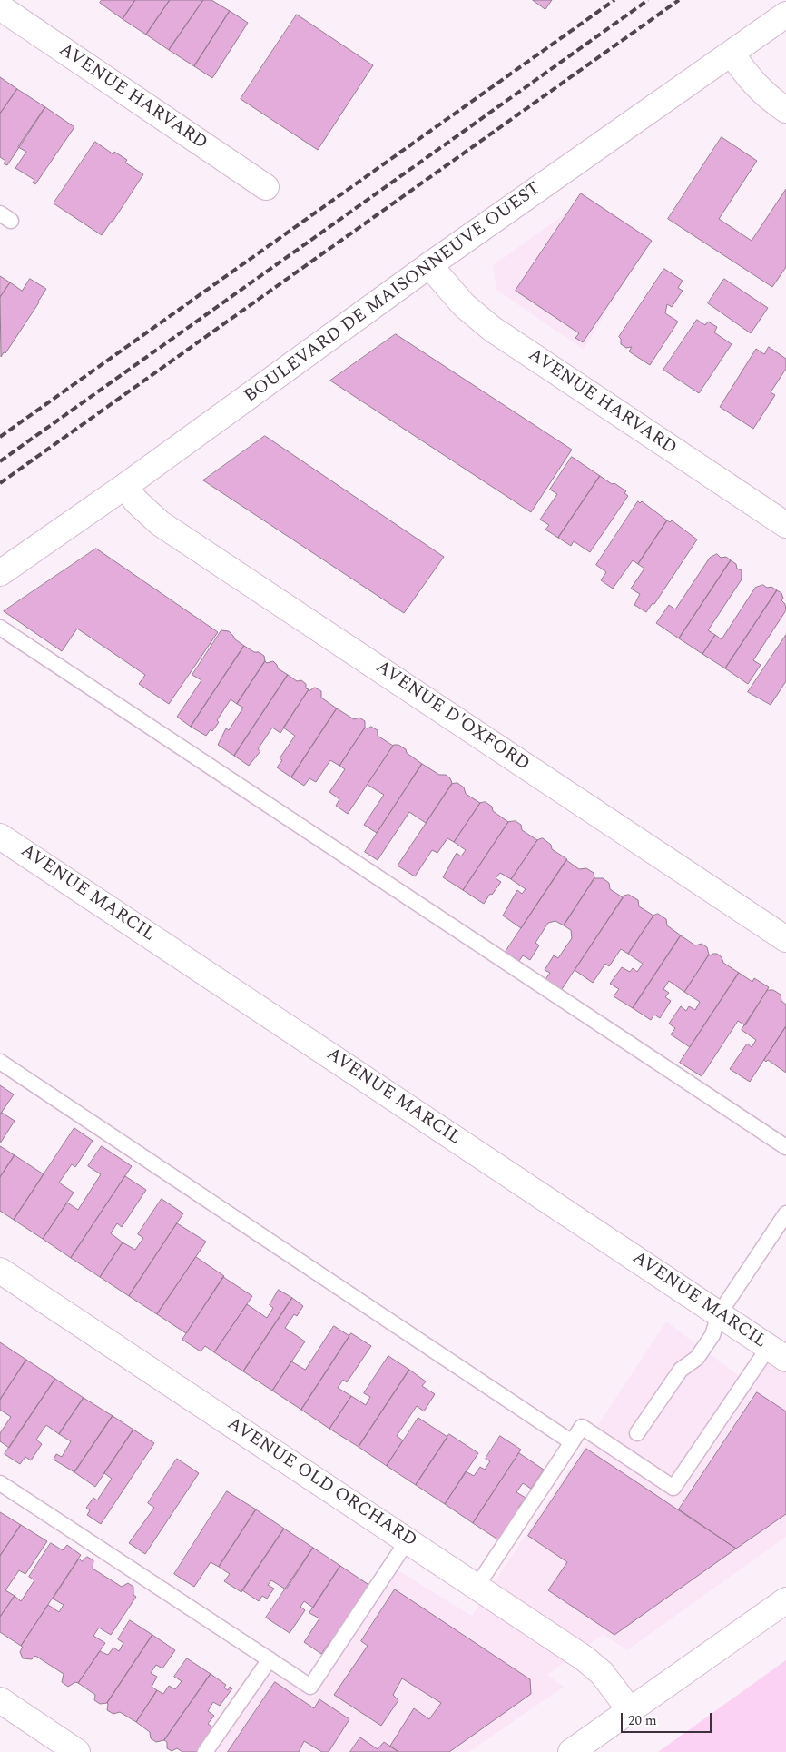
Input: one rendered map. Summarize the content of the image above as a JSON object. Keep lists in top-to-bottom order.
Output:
{
  "streets": {
    "street": [
      "AVENUE HARVARD",
      "BOULEVARD DE MAISONNEUVE OUEST",
      "AVENUE D'OXFORD",
      "AVENUE MARCIL",
      "AVENUE OLD ORCHARD"
    ]
  },
  "crossings": [
    ["AVENUE HARVARD", "BOULEVARD DE MAISONNEUVE OUEST"],
    ["BOULEVARD DE MAISONNEUVE OUEST", "AVENUE D'OXFORD"]
  ],
  "scale_bar": "20 m"
}
